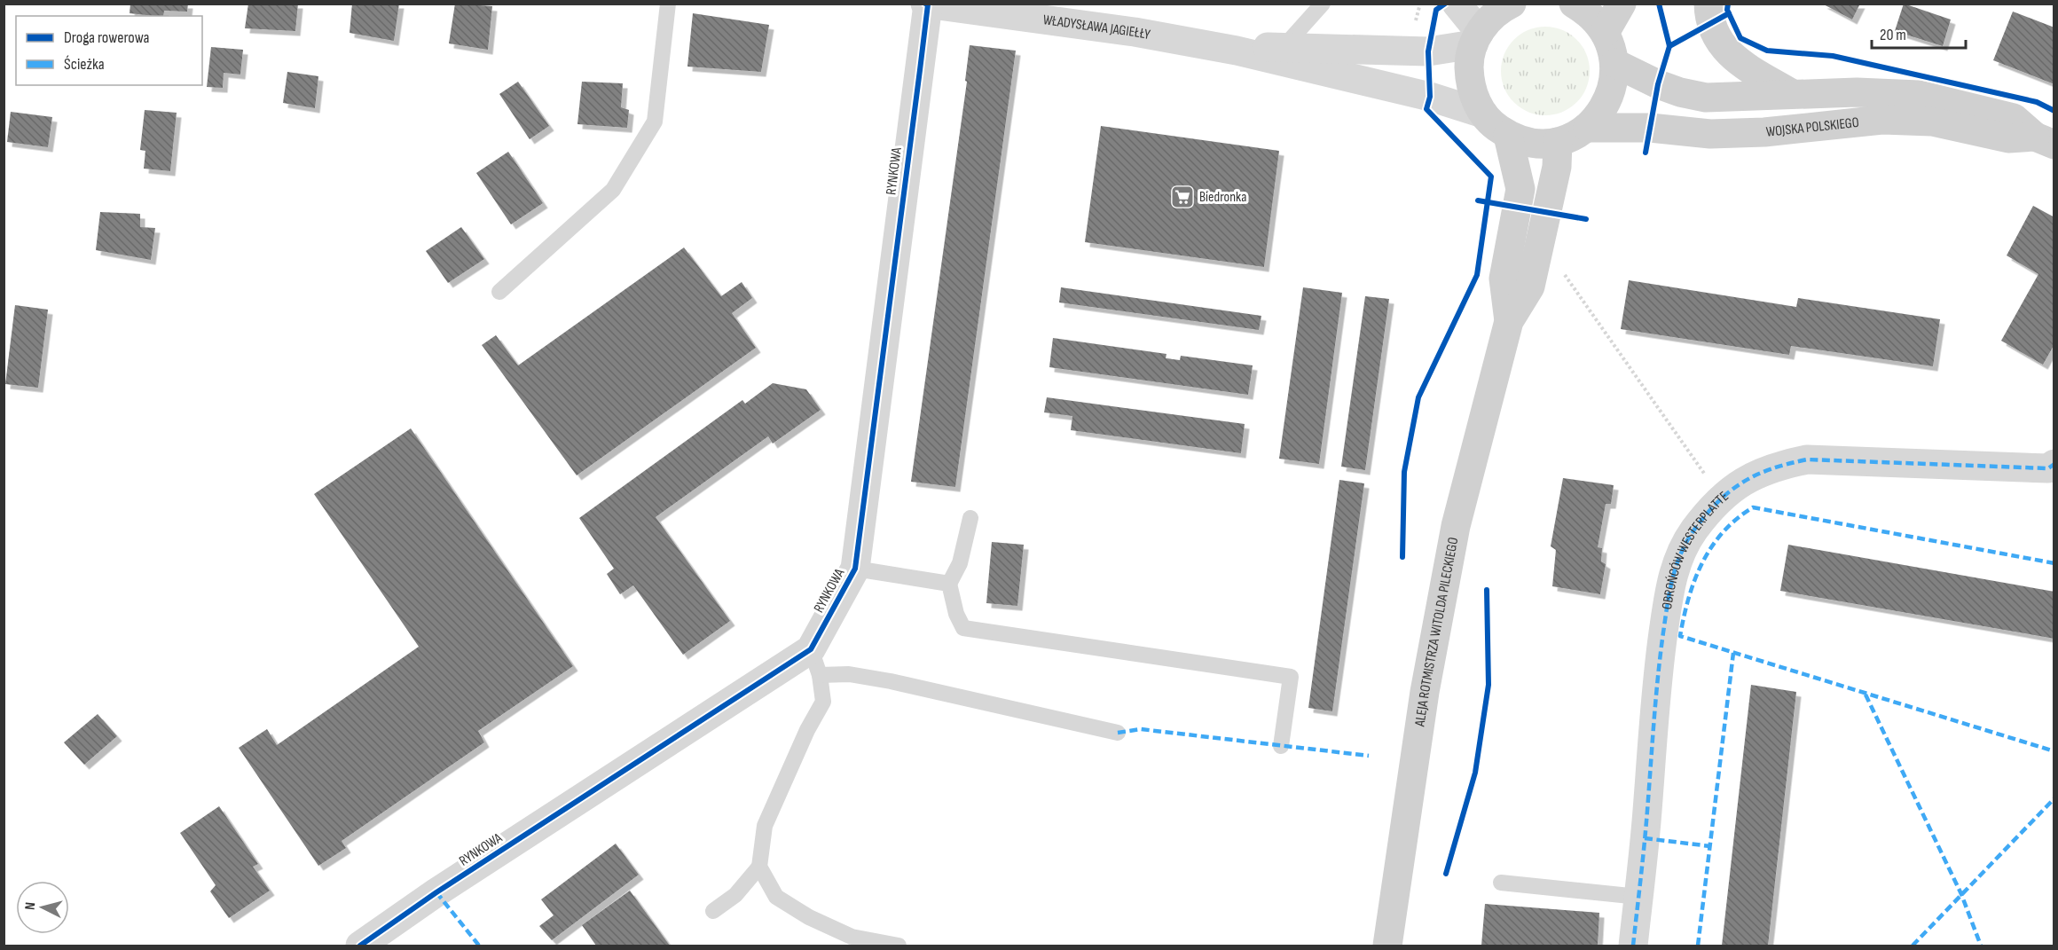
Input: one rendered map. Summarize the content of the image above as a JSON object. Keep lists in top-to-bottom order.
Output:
{
  "streets": {
    "street": [
      "WŁADYSŁAWA JAGIEŁŁY",
      "WOJSKA POLSKIEGO",
      "RYNKOWA",
      "OBROŃCÓW WESTERPLATTE",
      "ALEJA ROTMISTRZA WITOLDA PILECKIEGO"
    ]
  },
  "crossings": [
    ["WŁADYSŁAWA JAGIEŁŁY", "RYNKOWA"]
  ],
  "places": {
    "supermarket": ["Biedronka"]
  },
  "legend": ["Droga rowerowa", "Ścieżka"],
  "scale_bar": "20 m",
  "north": "left"
}
